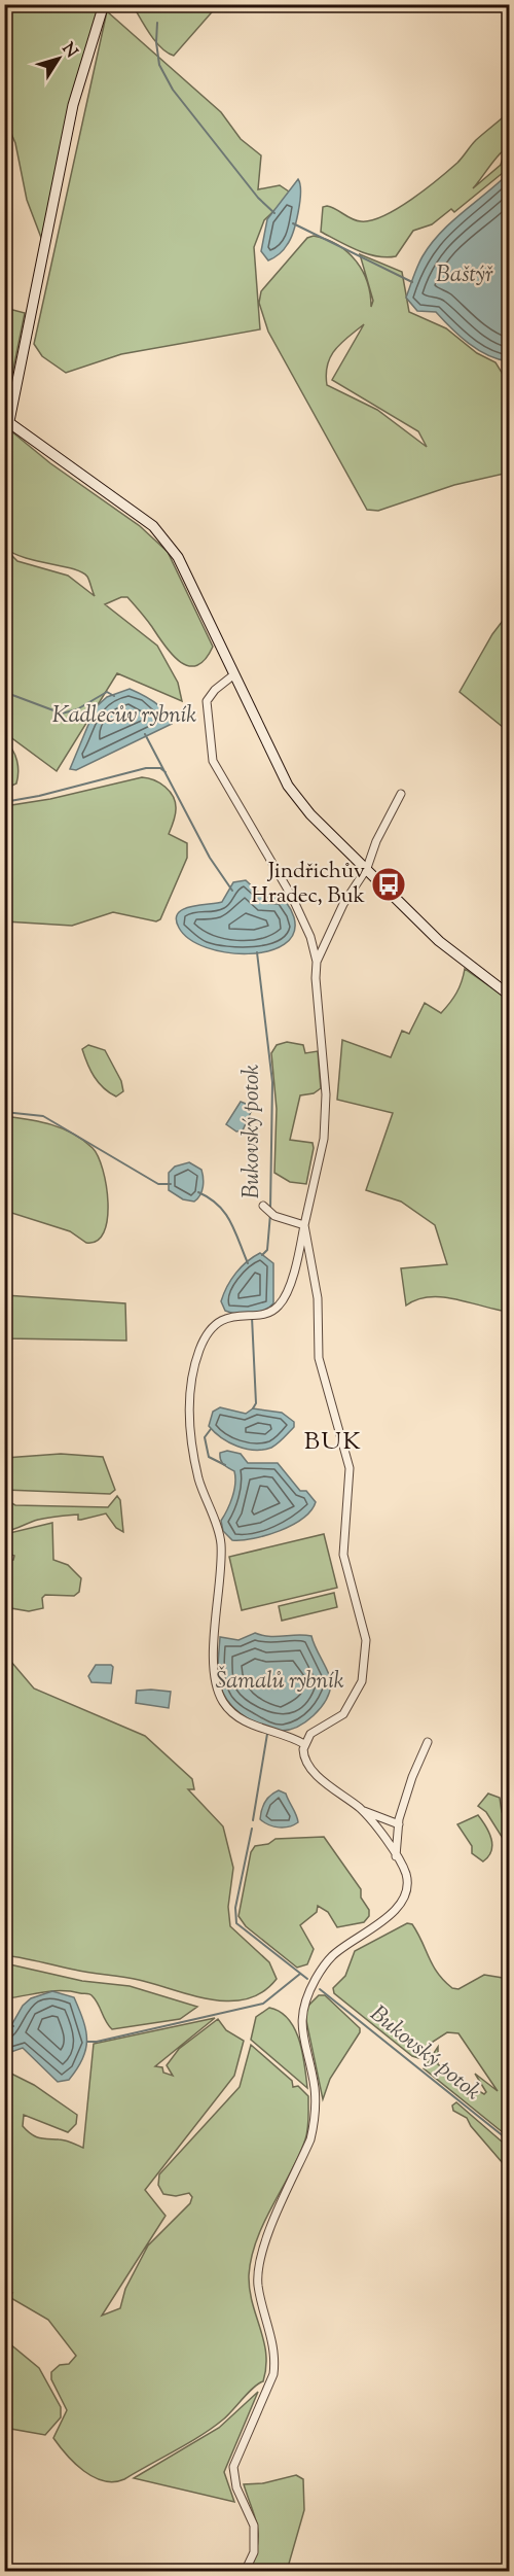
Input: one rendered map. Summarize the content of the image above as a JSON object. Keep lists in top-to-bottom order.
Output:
{
  "districts": ["BUK"],
  "water": [
    "Baštýř",
    "Kadlecův rybník",
    "Bukovský potok",
    "Šamalů rybník"
  ],
  "places": {
    "bus stop": ["Jindřichův Hradec, Buk"]
  },
  "north": "top right"
}
